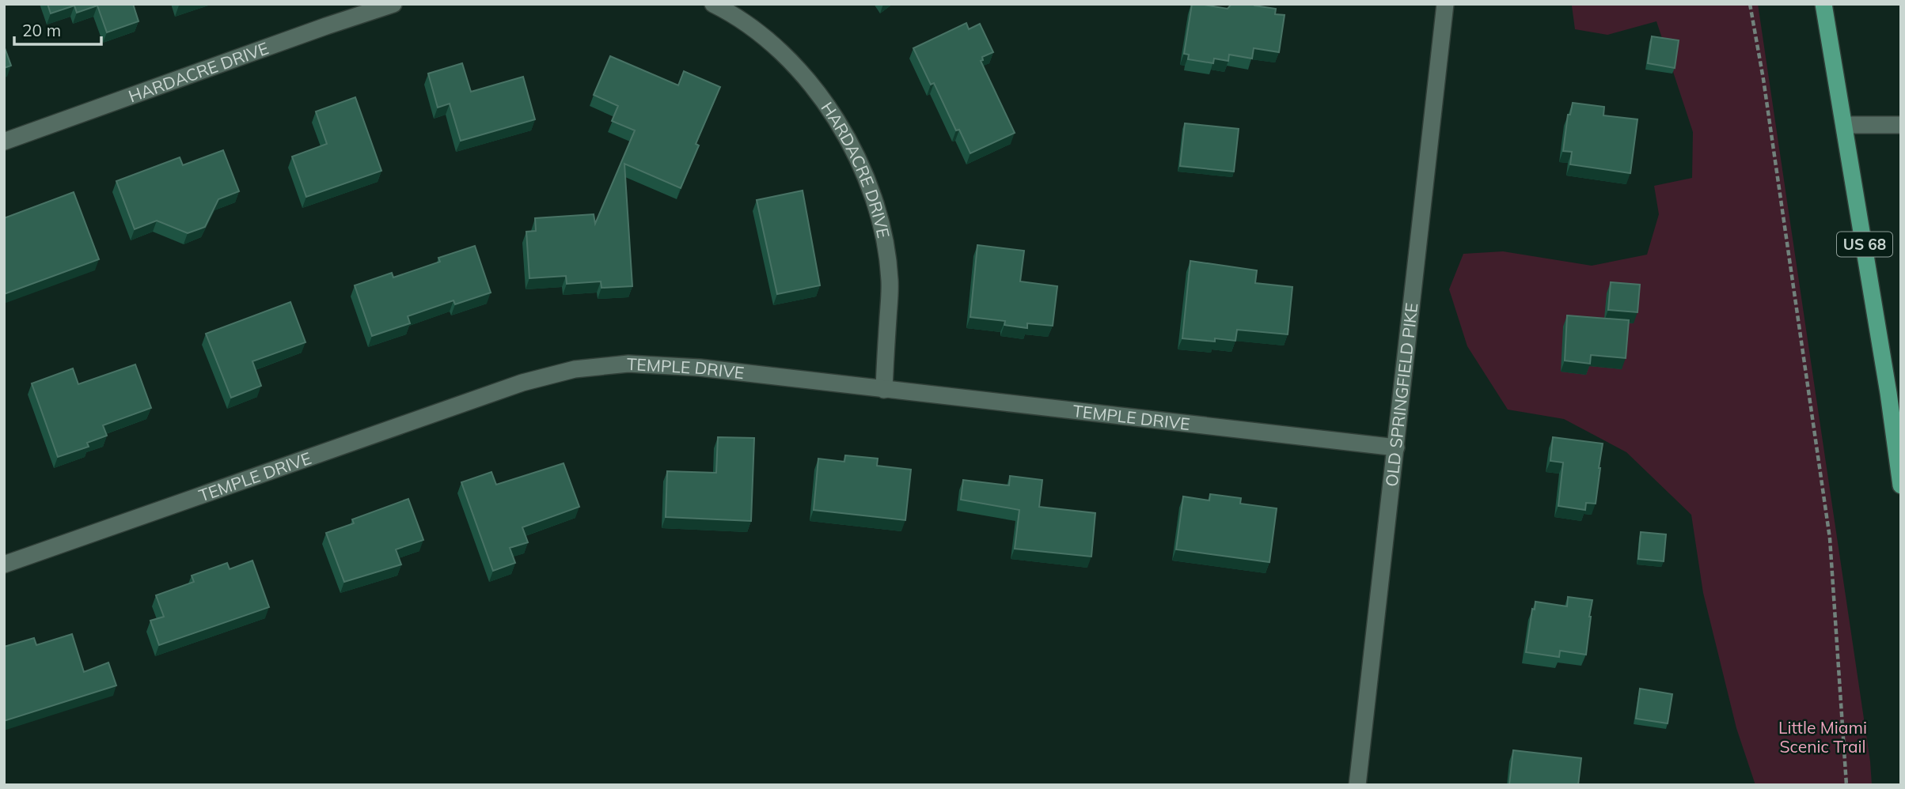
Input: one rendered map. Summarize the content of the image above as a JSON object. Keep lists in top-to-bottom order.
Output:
{
  "streets": {
    "highway": ["US 68"],
    "street": ["HARDACRE DRIVE", "TEMPLE DRIVE", "OLD SPRINGFIELD PIKE"]
  },
  "crossings": [
    ["HARDACRE DRIVE", "TEMPLE DRIVE"],
    ["TEMPLE DRIVE", "OLD SPRINGFIELD PIKE"]
  ],
  "parks": ["Little Miami Scenic Trail"],
  "scale_bar": "20 m"
}
